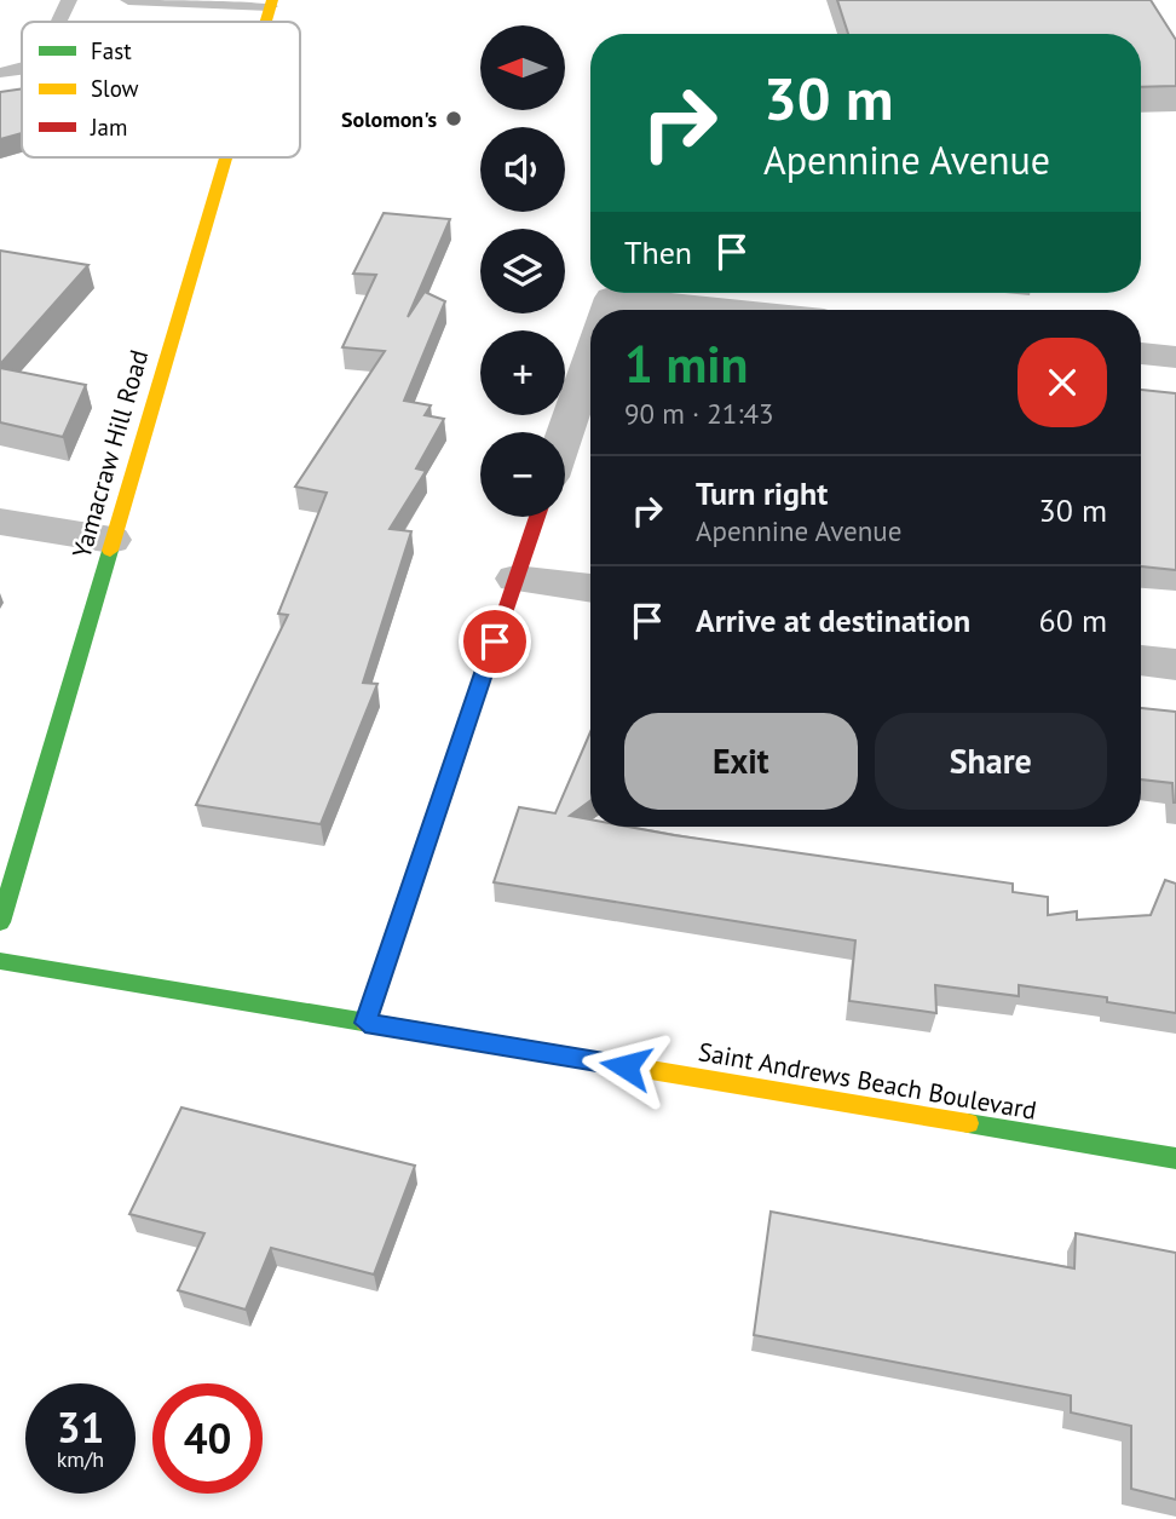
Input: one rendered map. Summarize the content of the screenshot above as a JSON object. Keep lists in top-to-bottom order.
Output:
{
  "streets": {
    "main road": ["Yamacraw Hill Road", "Saint Andrews Beach Boulevard"]
  },
  "places": ["Solomon's"],
  "legend": ["Fast", "Slow", "Jam"],
  "north": "left",
  "page": {
    "map_buttons": ["+", "−"],
    "turn": ["30 m", "Apennine Avenue"],
    "then": "Then",
    "heading": ["1 min", "90 m · 21:43"],
    "list": [
      {
        "name": "Turn right",
        "note": "Apennine Avenue",
        "value": "30 m"
      },
      {
        "name": "Arrive at destination",
        "value": "60 m"
      }
    ],
    "buttons": ["Exit", "Share"],
    "speed": "31 km/h",
    "limit": "40"
  }
}
